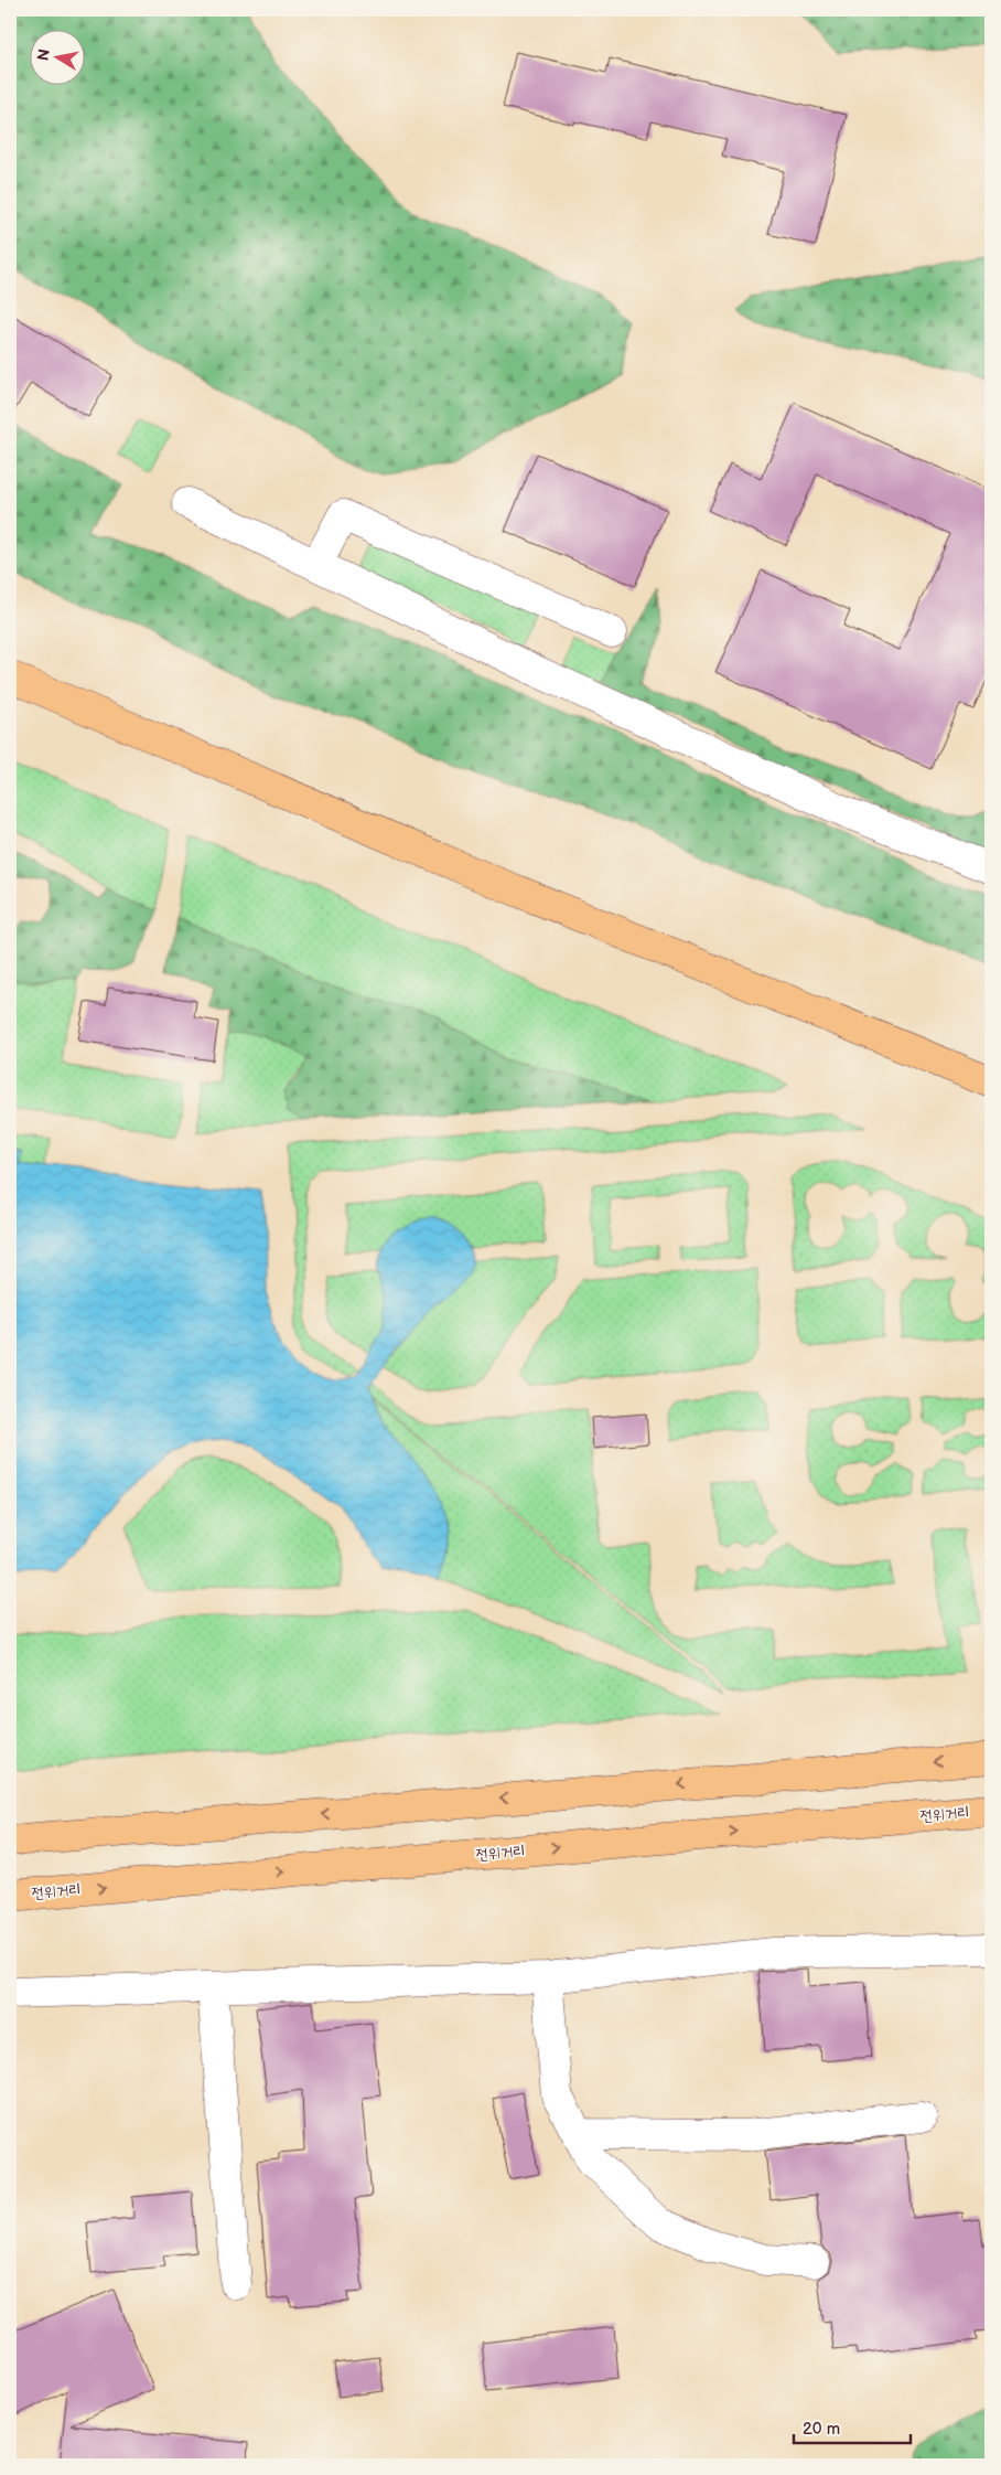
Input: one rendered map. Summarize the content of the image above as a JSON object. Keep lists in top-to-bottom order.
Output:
{
  "streets": {
    "main road": ["전위거리"]
  },
  "scale_bar": "20 m",
  "north": "left"
}
